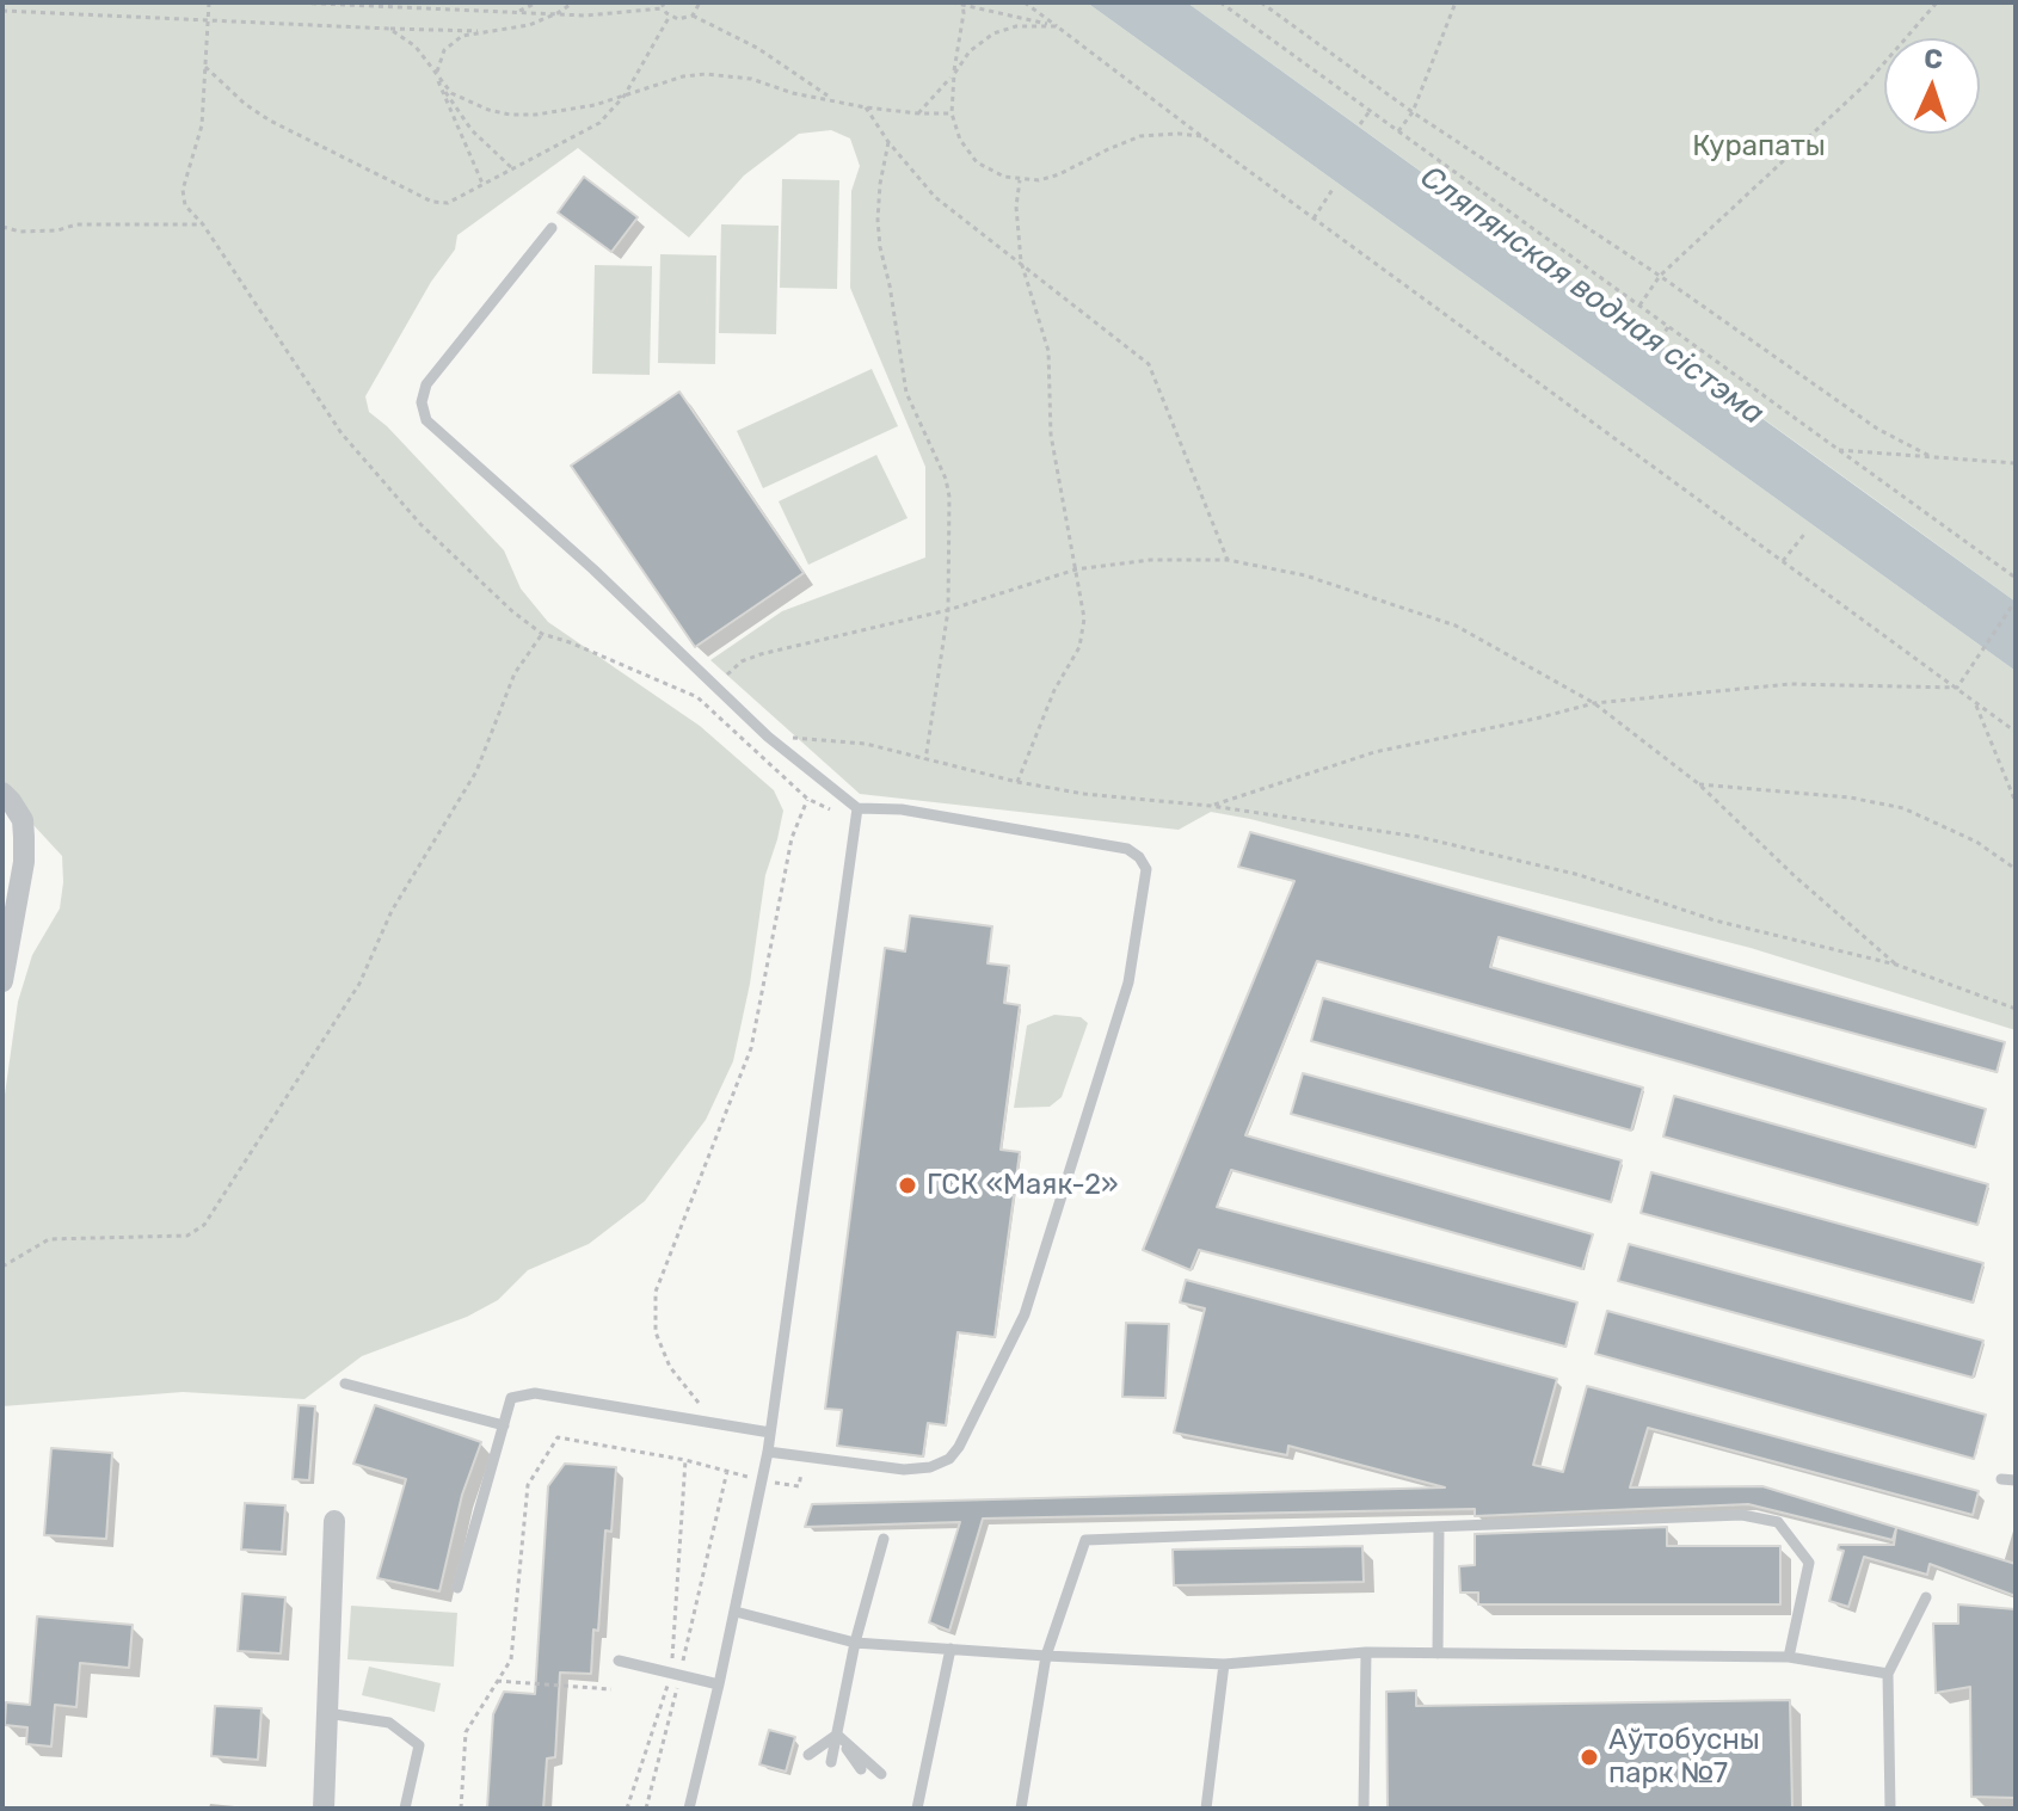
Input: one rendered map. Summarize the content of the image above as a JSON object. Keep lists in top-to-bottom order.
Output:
{
  "water": ["Сляпянская водная сістэма"],
  "parks": ["Курапаты"],
  "places": ["ГСК «Маяк-2»", "Аўтобусны парк №7"],
  "north": "top"
}
